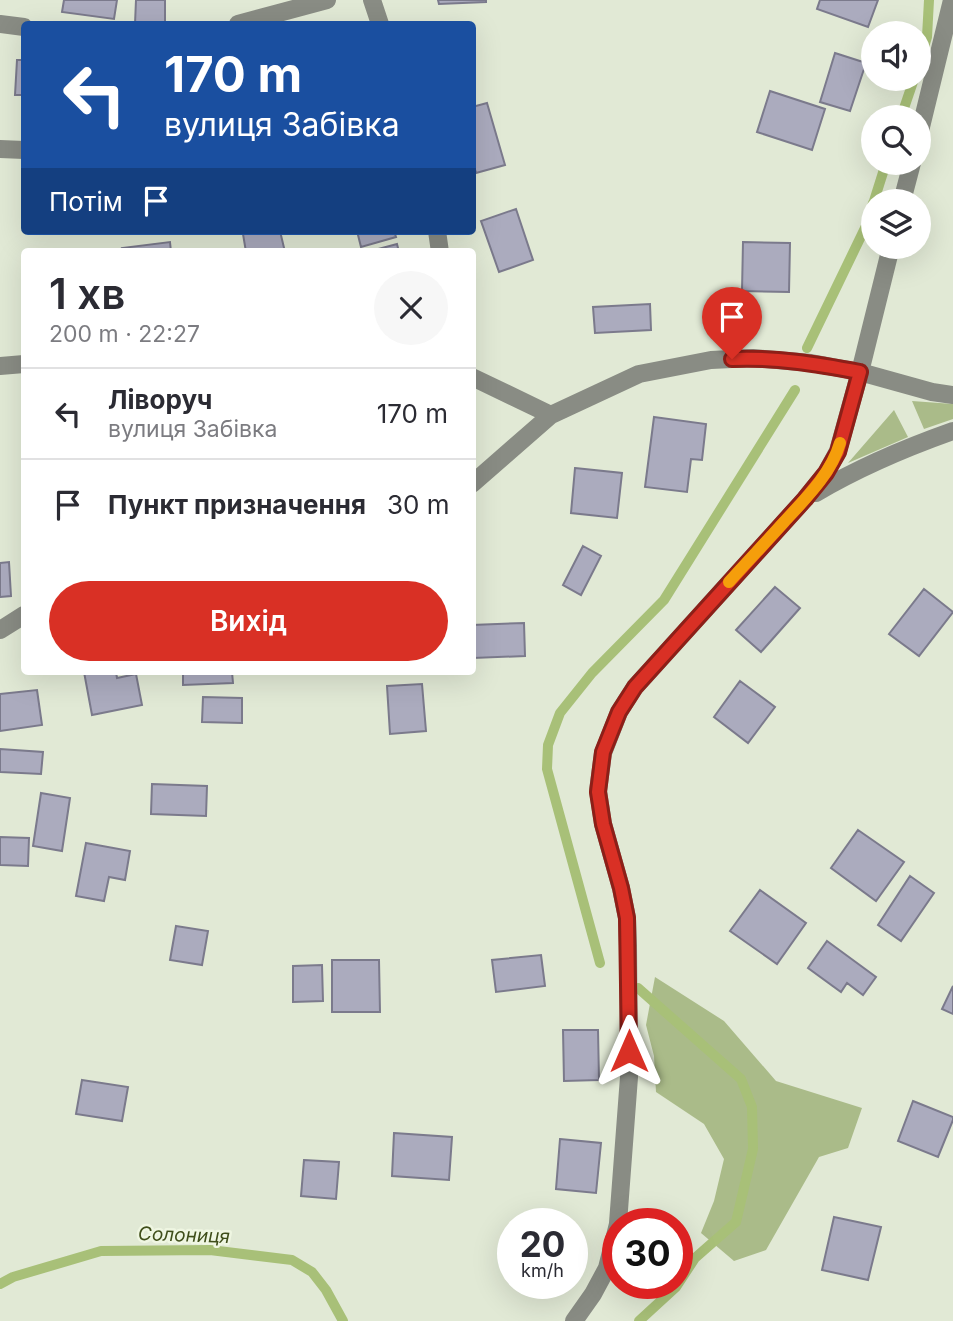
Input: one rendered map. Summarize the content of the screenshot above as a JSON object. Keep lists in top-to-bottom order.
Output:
{
  "water": ["Солониця"],
  "page": {
    "turn": ["170 m", "вулиця Забівка"],
    "then": "Потім",
    "heading": ["1 хв", "200 m · 22:27"],
    "list": [
      {
        "name": "Ліворуч",
        "note": "вулиця Забівка",
        "value": "170 m"
      },
      {
        "name": "Пункт призначення",
        "value": "30 m"
      }
    ],
    "buttons": "Вихід",
    "speed": "20 km/h",
    "limit": "30"
  }
}
